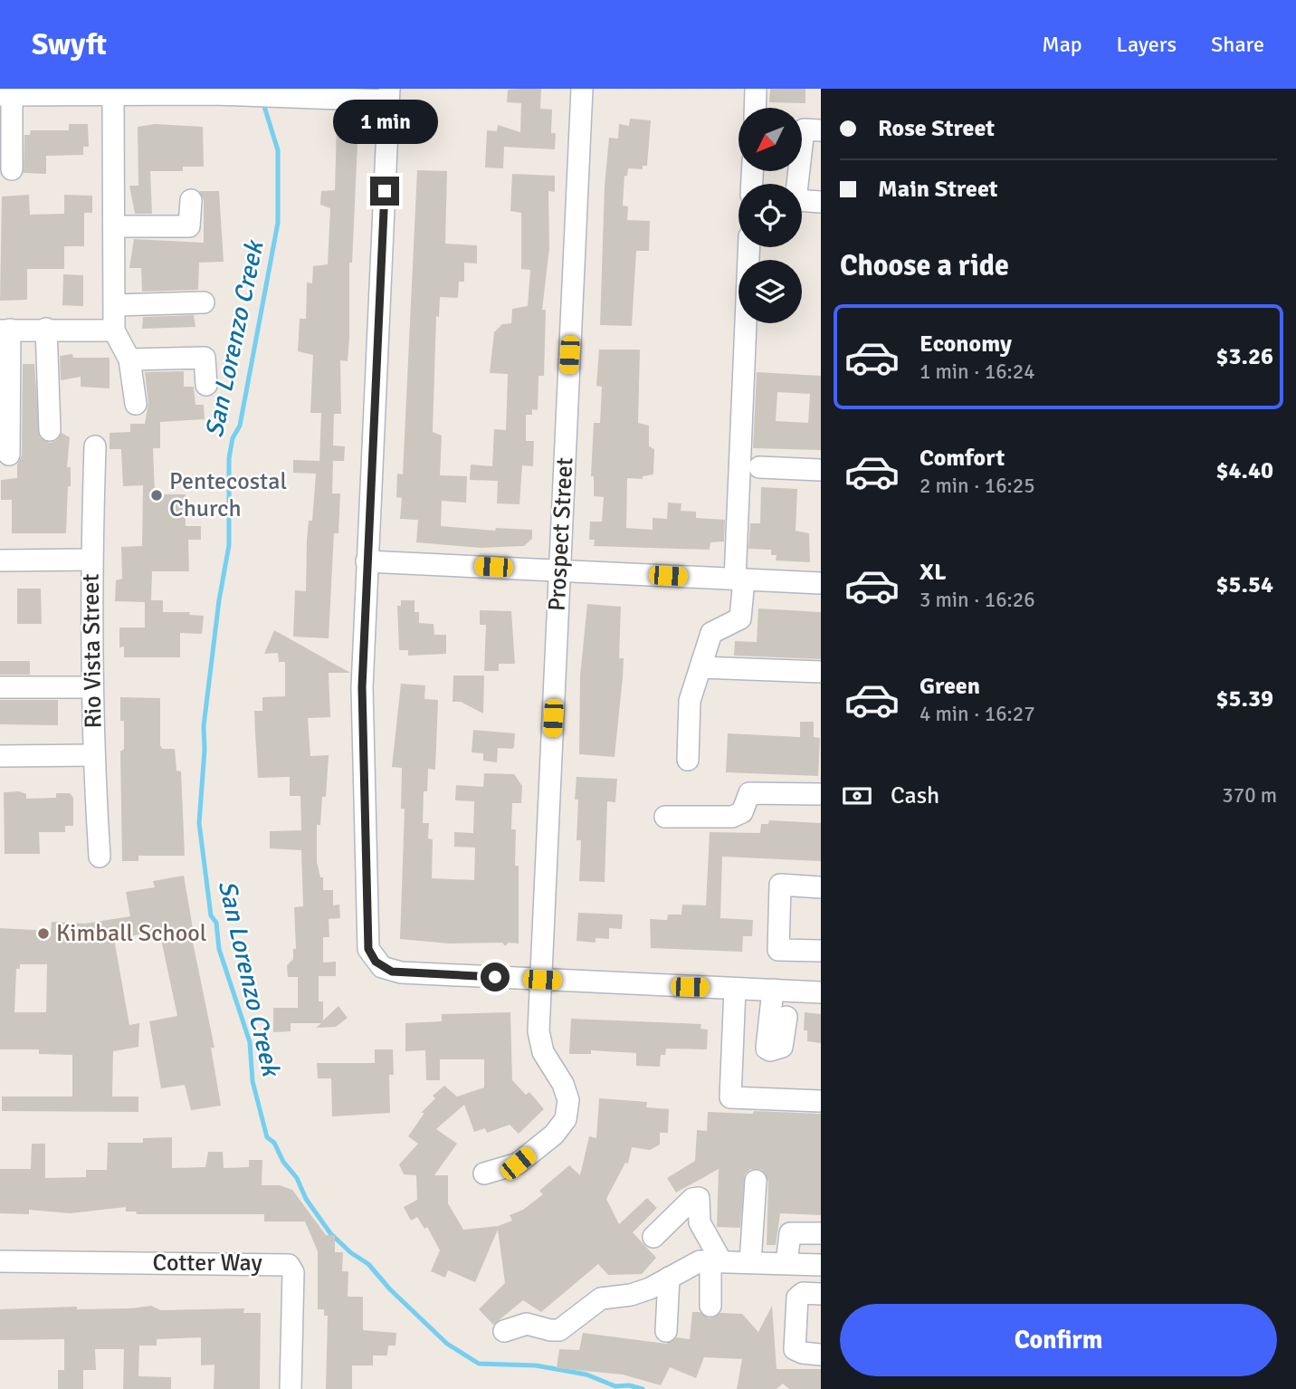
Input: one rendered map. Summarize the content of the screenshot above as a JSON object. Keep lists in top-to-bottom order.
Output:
{
  "streets": {
    "street": ["Prospect Street", "Rio Vista Street", "Cotter Way"]
  },
  "water": ["San Lorenzo Creek"],
  "places": ["Pentecostal Church", "Kimball School"],
  "north": "bottom left",
  "page": {
    "header": "Swyft",
    "nav": ["Map", "Layers", "Share"],
    "banner": ["Rose Street", "Main Street"],
    "bubble": "1 min",
    "heading": "Choose a ride",
    "list": [
      {
        "name": "Economy",
        "note": "1 min · 16:24",
        "value": "$3.26"
      },
      {
        "name": "Comfort",
        "note": "2 min · 16:25",
        "value": "$4.40"
      },
      {
        "name": "XL",
        "note": "3 min · 16:26",
        "value": "$5.54"
      },
      {
        "name": "Green",
        "note": "4 min · 16:27",
        "value": "$5.39"
      }
    ],
    "pay": ["Cash", "370 m"],
    "buttons": "Confirm"
  }
}
